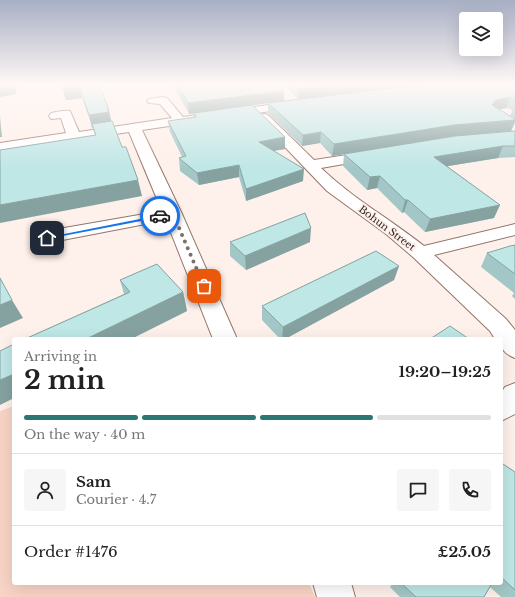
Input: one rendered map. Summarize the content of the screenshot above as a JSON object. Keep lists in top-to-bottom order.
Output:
{
  "streets": {
    "street": ["Bohun Street"]
  },
  "page": {
    "heading": ["2 min", "Arriving in", "19:20–19:25"],
    "panel": [
      "Sam",
      "Courier · 4.7",
      "Order #1476",
      "£25.05"
    ],
    "bar": "On the way · 40 m"
  }
}
